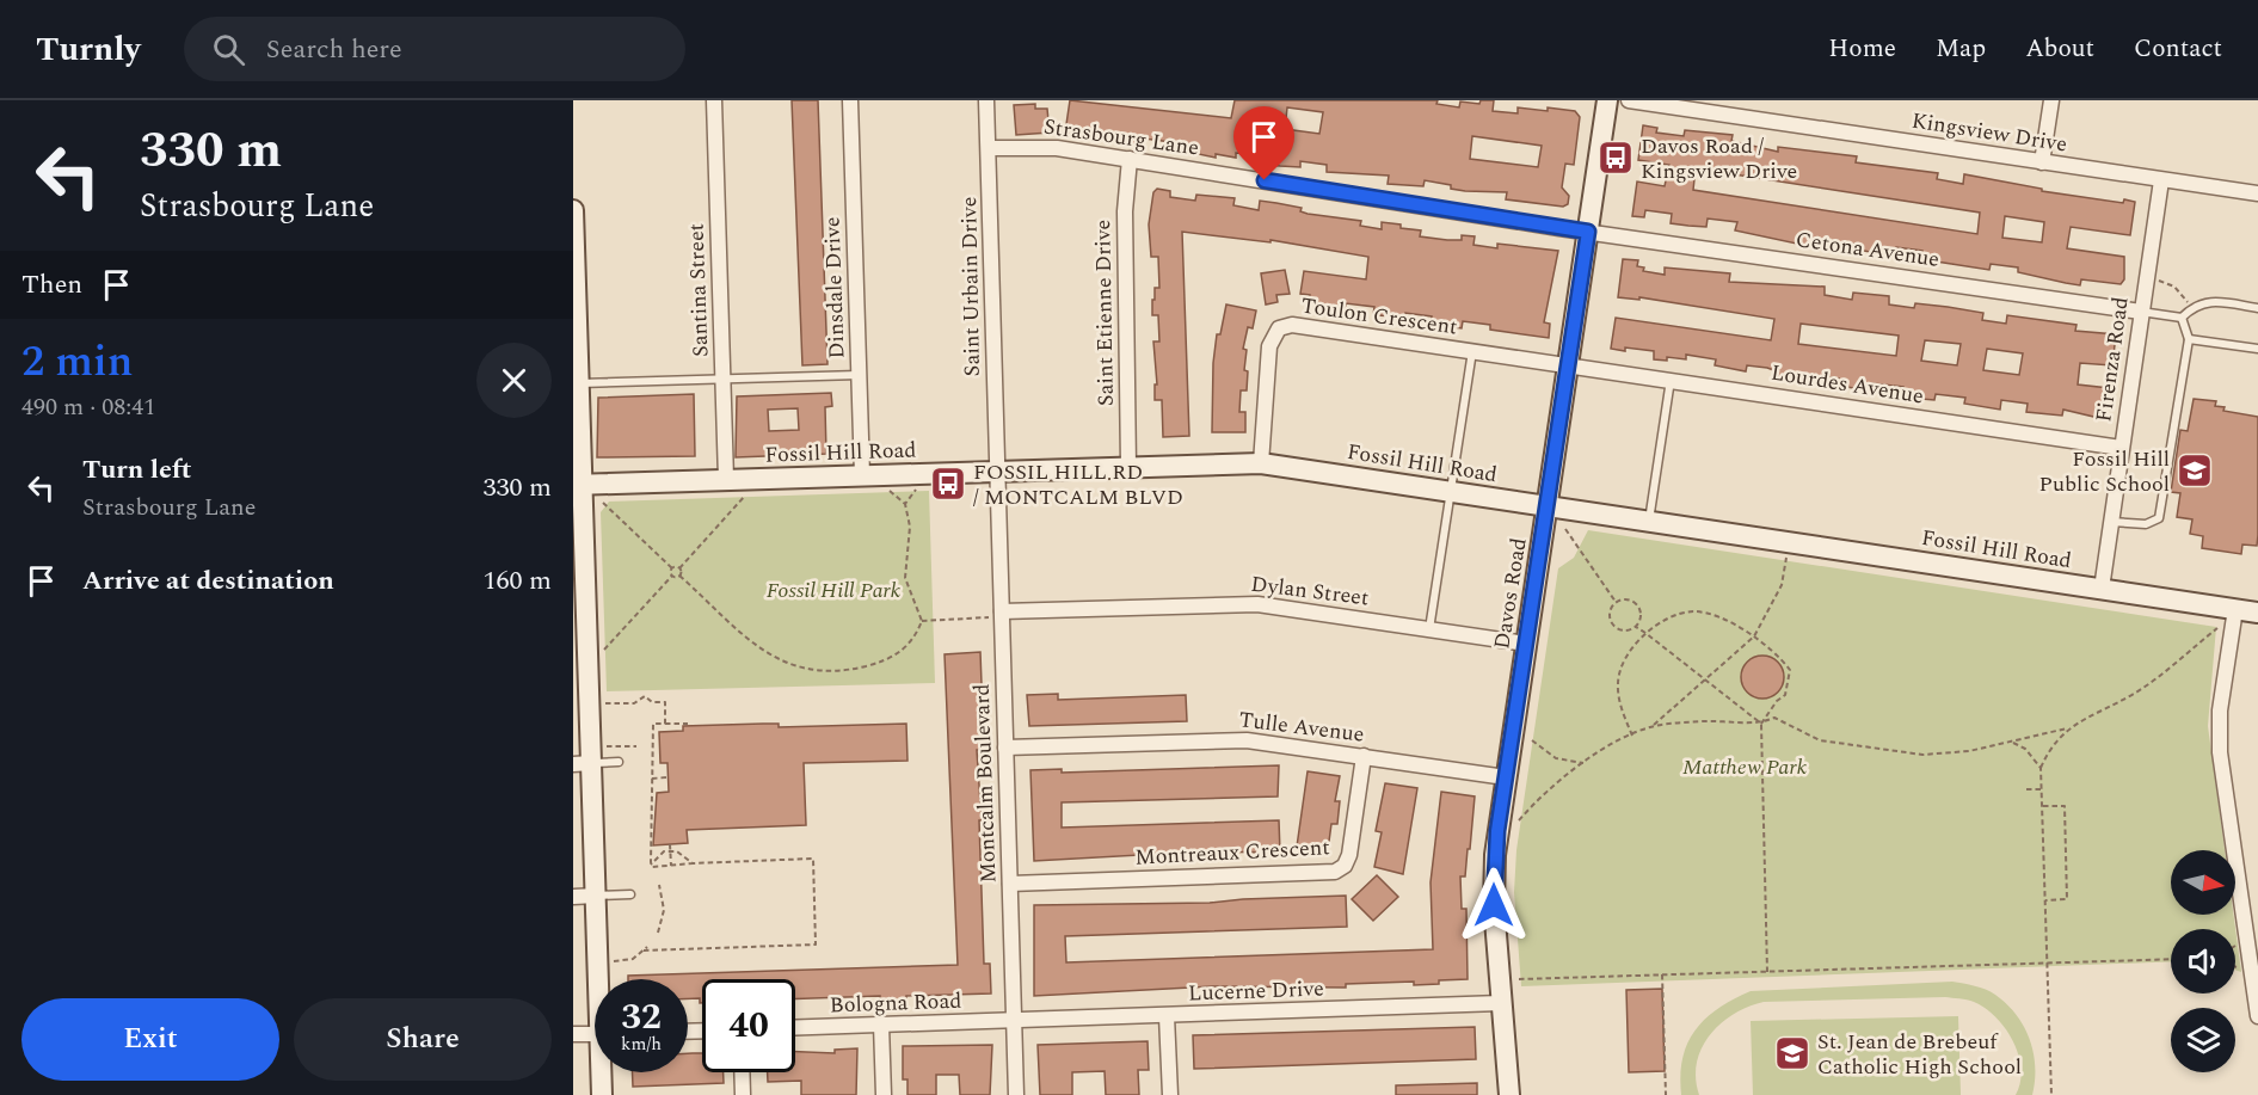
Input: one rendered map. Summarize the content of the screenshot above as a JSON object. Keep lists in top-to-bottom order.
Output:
{
  "streets": {
    "street": [
      "Kingsview Drive",
      "Strasbourg Lane",
      "Cetona Avenue",
      "Saint Urbain Drive",
      "Dinsdale Drive",
      "Santina Street",
      "Saint Etienne Drive",
      "Toulon Crescent",
      "Firenza Road",
      "Lourdes Avenue",
      "Fossil Hill Road",
      "Dylan Street",
      "Davos Road",
      "Tulle Avenue",
      "Montcalm Boulevard",
      "Montreaux Crescent",
      "Lucerne Drive",
      "Bologna Road"
    ]
  },
  "crossings": [
    ["Kingsview Drive", "Firenza Road"],
    ["Strasbourg Lane", "Cetona Avenue"],
    ["Strasbourg Lane", "Saint Urbain Drive"],
    ["Strasbourg Lane", "Saint Etienne Drive"],
    ["Strasbourg Lane", "Davos Road"],
    ["Cetona Avenue", "Firenza Road"],
    ["Cetona Avenue", "Davos Road"],
    ["Saint Urbain Drive", "Fossil Hill Road"],
    ["Saint Urbain Drive", "Montcalm Boulevard"],
    ["Dinsdale Drive", "Fossil Hill Road"],
    ["Santina Street", "Fossil Hill Road"],
    ["Saint Etienne Drive", "Fossil Hill Road"],
    ["Toulon Crescent", "Lourdes Avenue"],
    ["Toulon Crescent", "Fossil Hill Road"],
    ["Toulon Crescent", "Davos Road"],
    ["Firenza Road", "Lourdes Avenue"],
    ["Firenza Road", "Fossil Hill Road"],
    ["Lourdes Avenue", "Davos Road"],
    ["Fossil Hill Road", "Davos Road"],
    ["Fossil Hill Road", "Montcalm Boulevard"],
    ["Dylan Street", "Davos Road"],
    ["Dylan Street", "Montcalm Boulevard"],
    ["Davos Road", "Tulle Avenue"],
    ["Davos Road", "Lucerne Drive"],
    ["Tulle Avenue", "Montcalm Boulevard"],
    ["Tulle Avenue", "Montreaux Crescent"],
    ["Montcalm Boulevard", "Montreaux Crescent"],
    ["Montcalm Boulevard", "Lucerne Drive"],
    ["Montcalm Boulevard", "Bologna Road"],
    ["Lucerne Drive", "Bologna Road"]
  ],
  "parks": ["Fossil Hill Park", "Matthew Park"],
  "places": {
    "bus stop": ["Davos Road / Kingsview Drive", "FOSSIL HILL RD / MONTCALM BLVD"],
    "school or university": ["Fossil Hill Public School", "St. Jean de Brebeuf Catholic High School"]
  },
  "north": "right",
  "page": {
    "header": "Turnly",
    "search": "Search here",
    "nav": [
      "Home",
      "Map",
      "About",
      "Contact"
    ],
    "turn": ["330 m", "Strasbourg Lane"],
    "then": "Then",
    "heading": ["2 min", "490 m · 08:41"],
    "list": [
      {
        "name": "Turn left",
        "note": "Strasbourg Lane",
        "value": "330 m"
      },
      {
        "name": "Arrive at destination",
        "value": "160 m"
      }
    ],
    "speed": "32 km/h",
    "limit": "40",
    "buttons": ["Exit", "Share"]
  }
}
